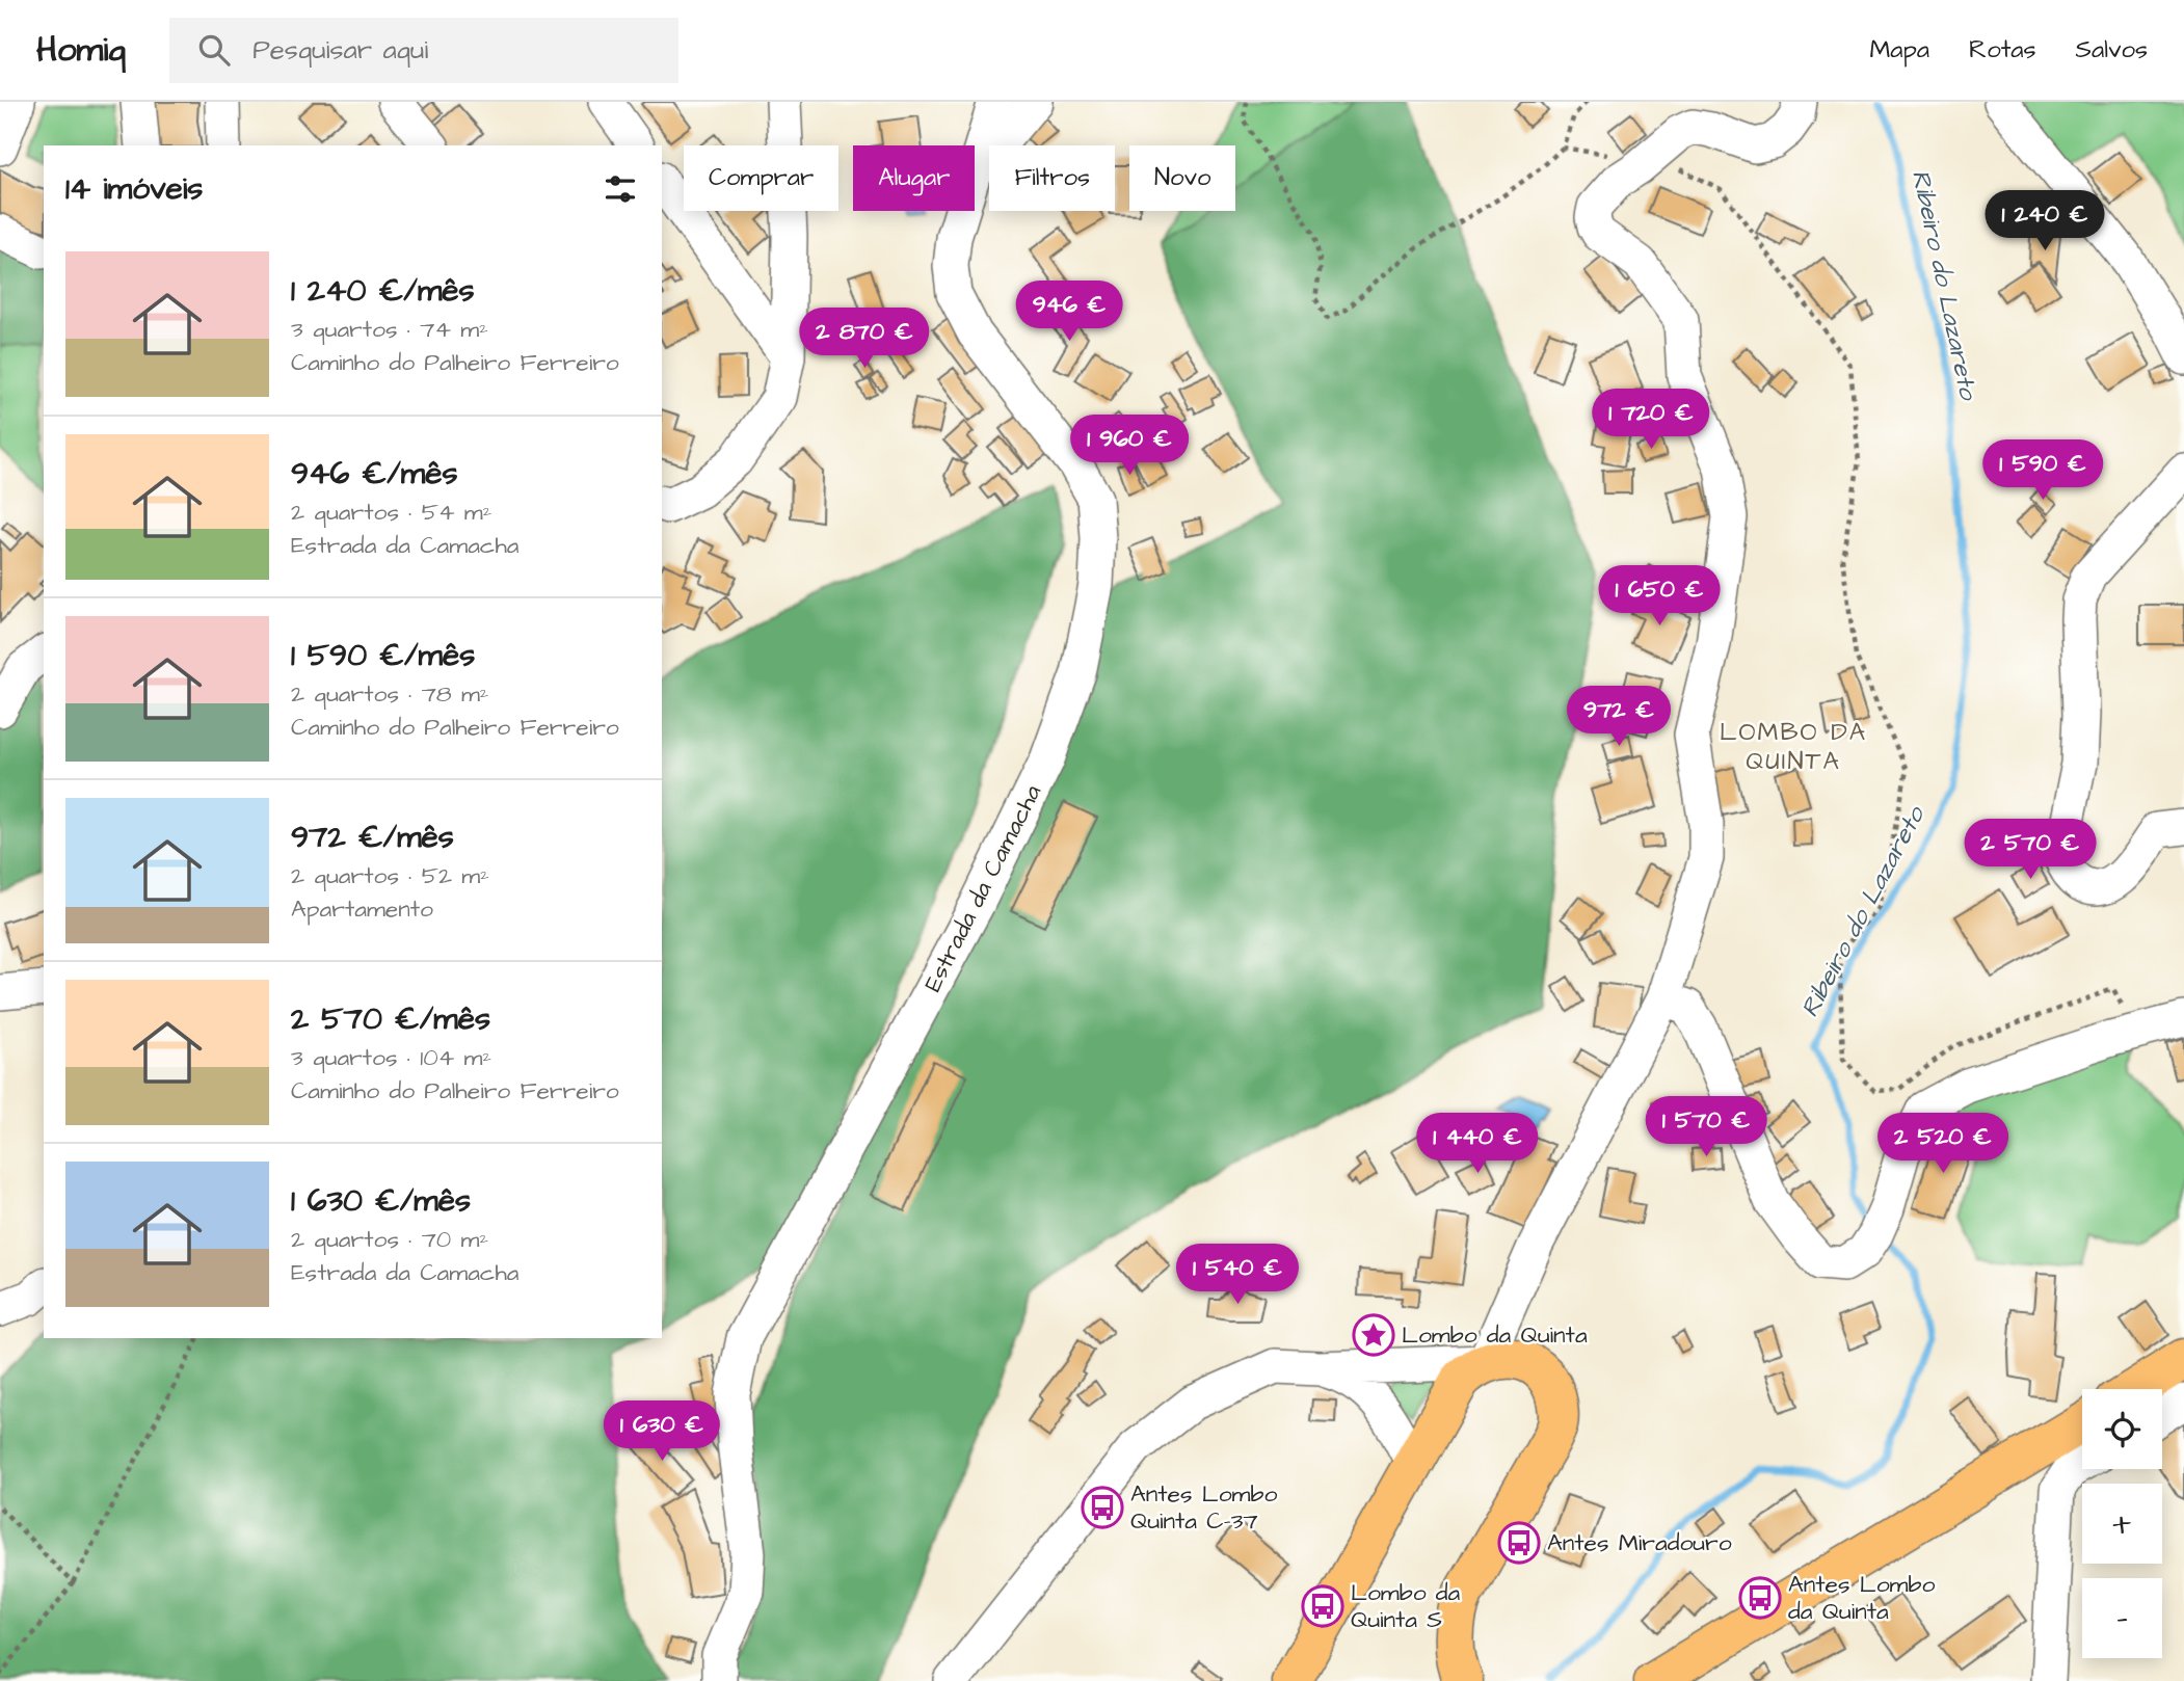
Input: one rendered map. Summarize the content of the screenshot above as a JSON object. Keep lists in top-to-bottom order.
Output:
{
  "streets": {
    "street": ["Estrada da Camacha"]
  },
  "districts": ["LOMBO DA QUINTA"],
  "water": ["Ribeiro do Lazareto"],
  "places": {
    "place": ["Lombo da Quinta"],
    "bus stop": [
      "Antes Lombo Quinta C-37",
      "Antes Miradouro",
      "Antes Lombo da Quinta",
      "Lombo da Quinta S"
    ]
  },
  "page": {
    "header": "Homiq",
    "search": "Pesquisar aqui",
    "nav": ["Mapa", "Rotas", "Salvos"],
    "chip": [
      "Comprar",
      "Alugar",
      "Filtros",
      "Novo"
    ],
    "heading": "14 imóveis",
    "price": [
      "1 240 €",
      "946 €",
      "2 870 €",
      "1 720 €",
      "1 960 €",
      "1 590 €",
      "1 650 €",
      "972 €",
      "2 570 €",
      "1 570 €",
      "1 440 €",
      "2 520 €",
      "1 540 €",
      "1 630 €"
    ],
    "list": [
      {
        "name": "1 240 €/mês",
        "note": "3 quartos · 74 m² · Caminho do Palheiro Ferreiro"
      },
      {
        "name": "946 €/mês",
        "note": "2 quartos · 54 m² · Estrada da Camacha"
      },
      {
        "name": "1 590 €/mês",
        "note": "2 quartos · 78 m² · Caminho do Palheiro Ferreiro"
      },
      {
        "name": "972 €/mês",
        "note": "2 quartos · 52 m² · Apartamento"
      },
      {
        "name": "2 570 €/mês",
        "note": "3 quartos · 104 m² · Caminho do Palheiro Ferreiro"
      },
      {
        "name": "1 630 €/mês",
        "note": "2 quartos · 70 m² · Estrada da Camacha"
      }
    ],
    "map_buttons": ["+", "−"]
  }
}
